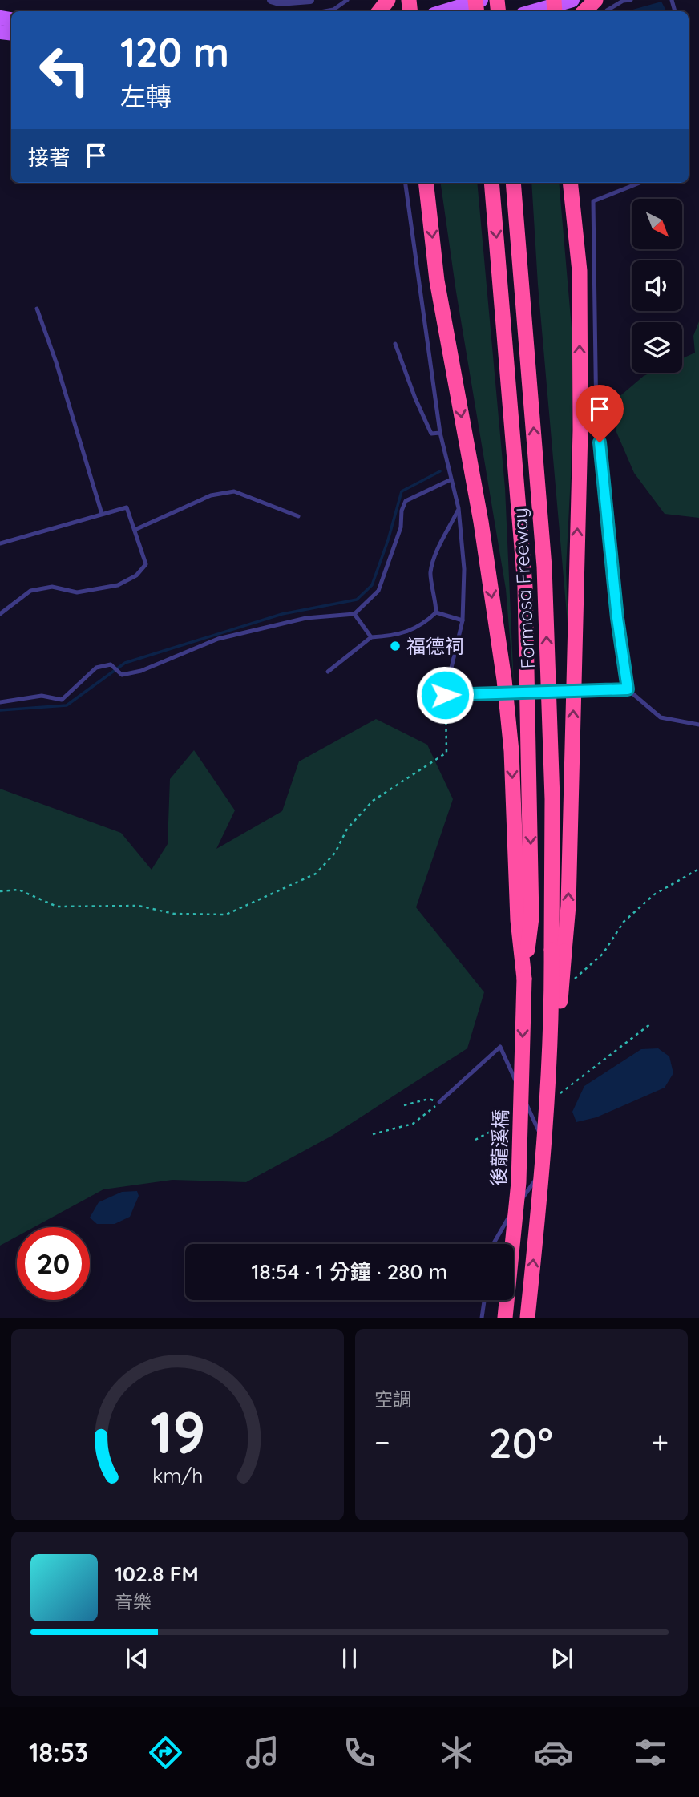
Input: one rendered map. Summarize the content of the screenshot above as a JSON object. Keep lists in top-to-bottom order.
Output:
{
  "streets": {
    "highway": ["Formosa Freeway", "後龍溪橋"]
  },
  "crossings": [
    ["Formosa Freeway", "後龍溪橋"]
  ],
  "places": ["福德祠"],
  "north": "bottom right",
  "page": {
    "turn": ["120 m", "左轉"],
    "then": "接著",
    "limit": "20",
    "trip": "18:54 · 1 分鐘 · 280 m",
    "tile": "空調",
    "heat": ["−", "20°", "+"],
    "song": ["102.8 FM", "音樂"],
    "tabs": "18:53",
    "gauge": ["19", "km/h"]
  }
}
